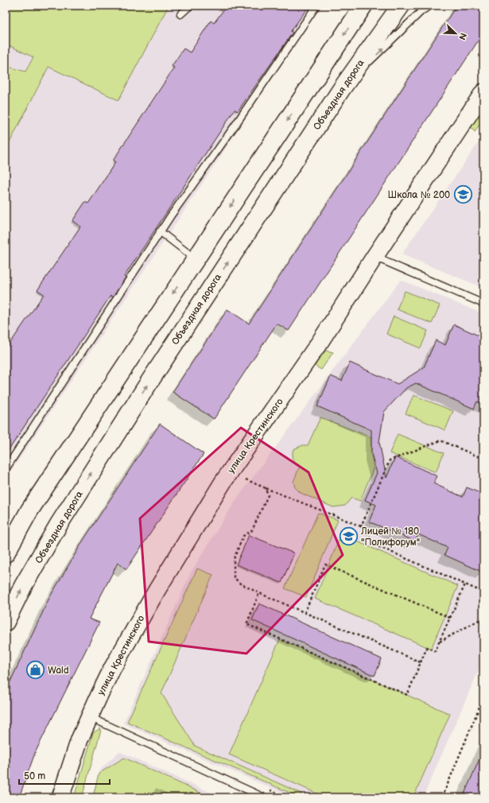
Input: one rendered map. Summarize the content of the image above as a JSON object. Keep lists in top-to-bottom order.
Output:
{
  "streets": {
    "main road": ["Объездная дорога"],
    "street": ["улица Крестинского"]
  },
  "places": {
    "school or university": ["Школа № 200", "Лицей № 180 \"Полифорум\""],
    "shop": ["Wald"]
  },
  "scale_bar": "50 m",
  "north": "bottom right"
}
